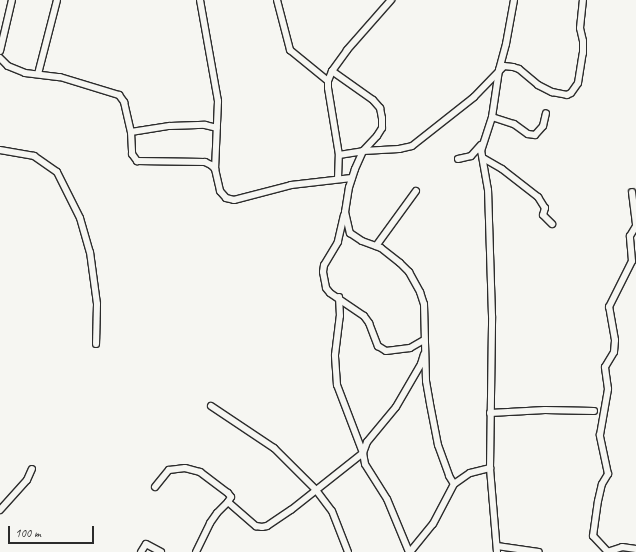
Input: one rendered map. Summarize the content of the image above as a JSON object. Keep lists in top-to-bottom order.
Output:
{
  "scale_bar": "100 m"
}
